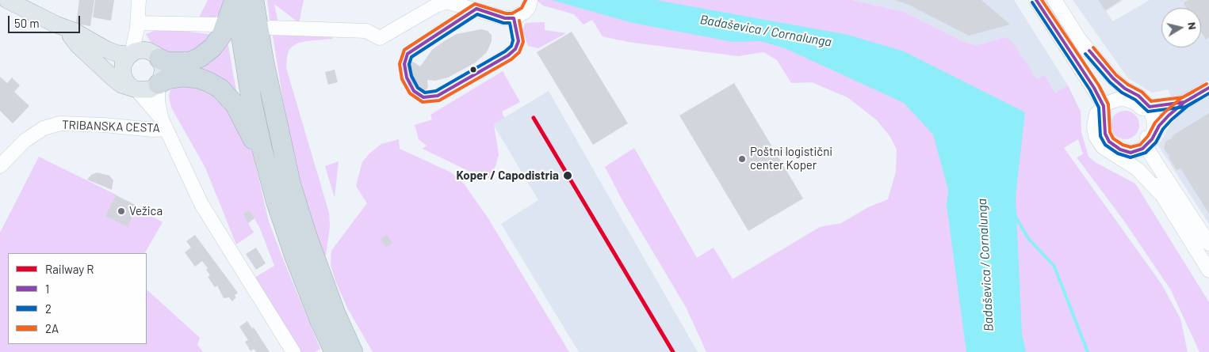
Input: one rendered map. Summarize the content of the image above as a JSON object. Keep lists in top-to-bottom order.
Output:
{
  "streets": {
    "street": ["TRIBANSKA CESTA"]
  },
  "water": ["Badaševica / Cornalunga"],
  "places": ["Poštni logistični center Koper", "Koper / Capodistria", "Vežica"],
  "lines": [
    "transit line 1",
    "transit line 2A",
    "transit line 2",
    "rail line R"
  ],
  "legend": [
    "Railway R",
    "1",
    "2",
    "2A"
  ],
  "scale_bar": "50 m",
  "north": "right"
}
